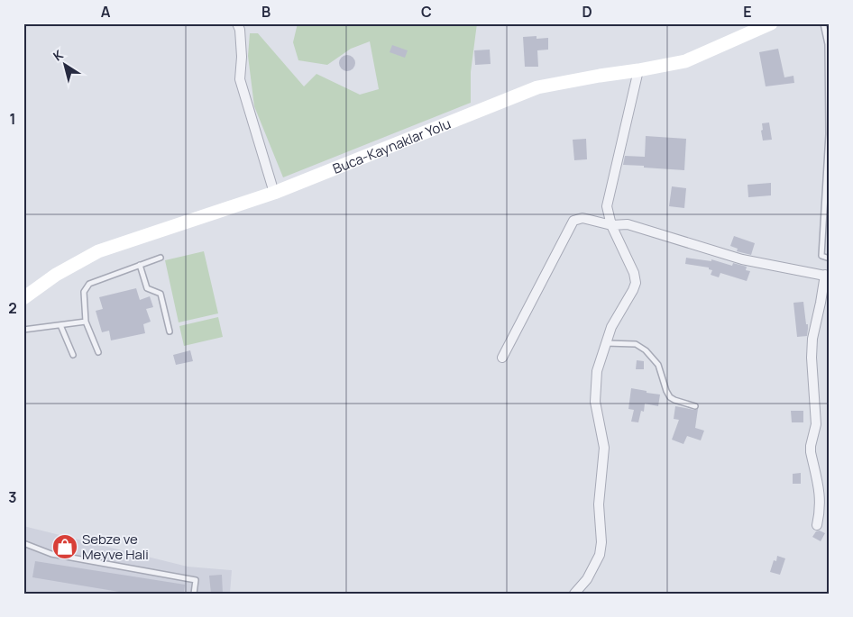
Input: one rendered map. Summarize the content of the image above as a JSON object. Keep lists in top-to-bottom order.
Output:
{
  "streets": {
    "street": ["Buca-Kaynaklar Yolu"]
  },
  "places": {
    "shop": ["Sebze ve Meyve Hali"]
  },
  "north": "top left",
  "grid": {
    "columns": [
      "A",
      "B",
      "C",
      "D",
      "E"
    ],
    "rows": ["1", "2", "3"]
  }
}
